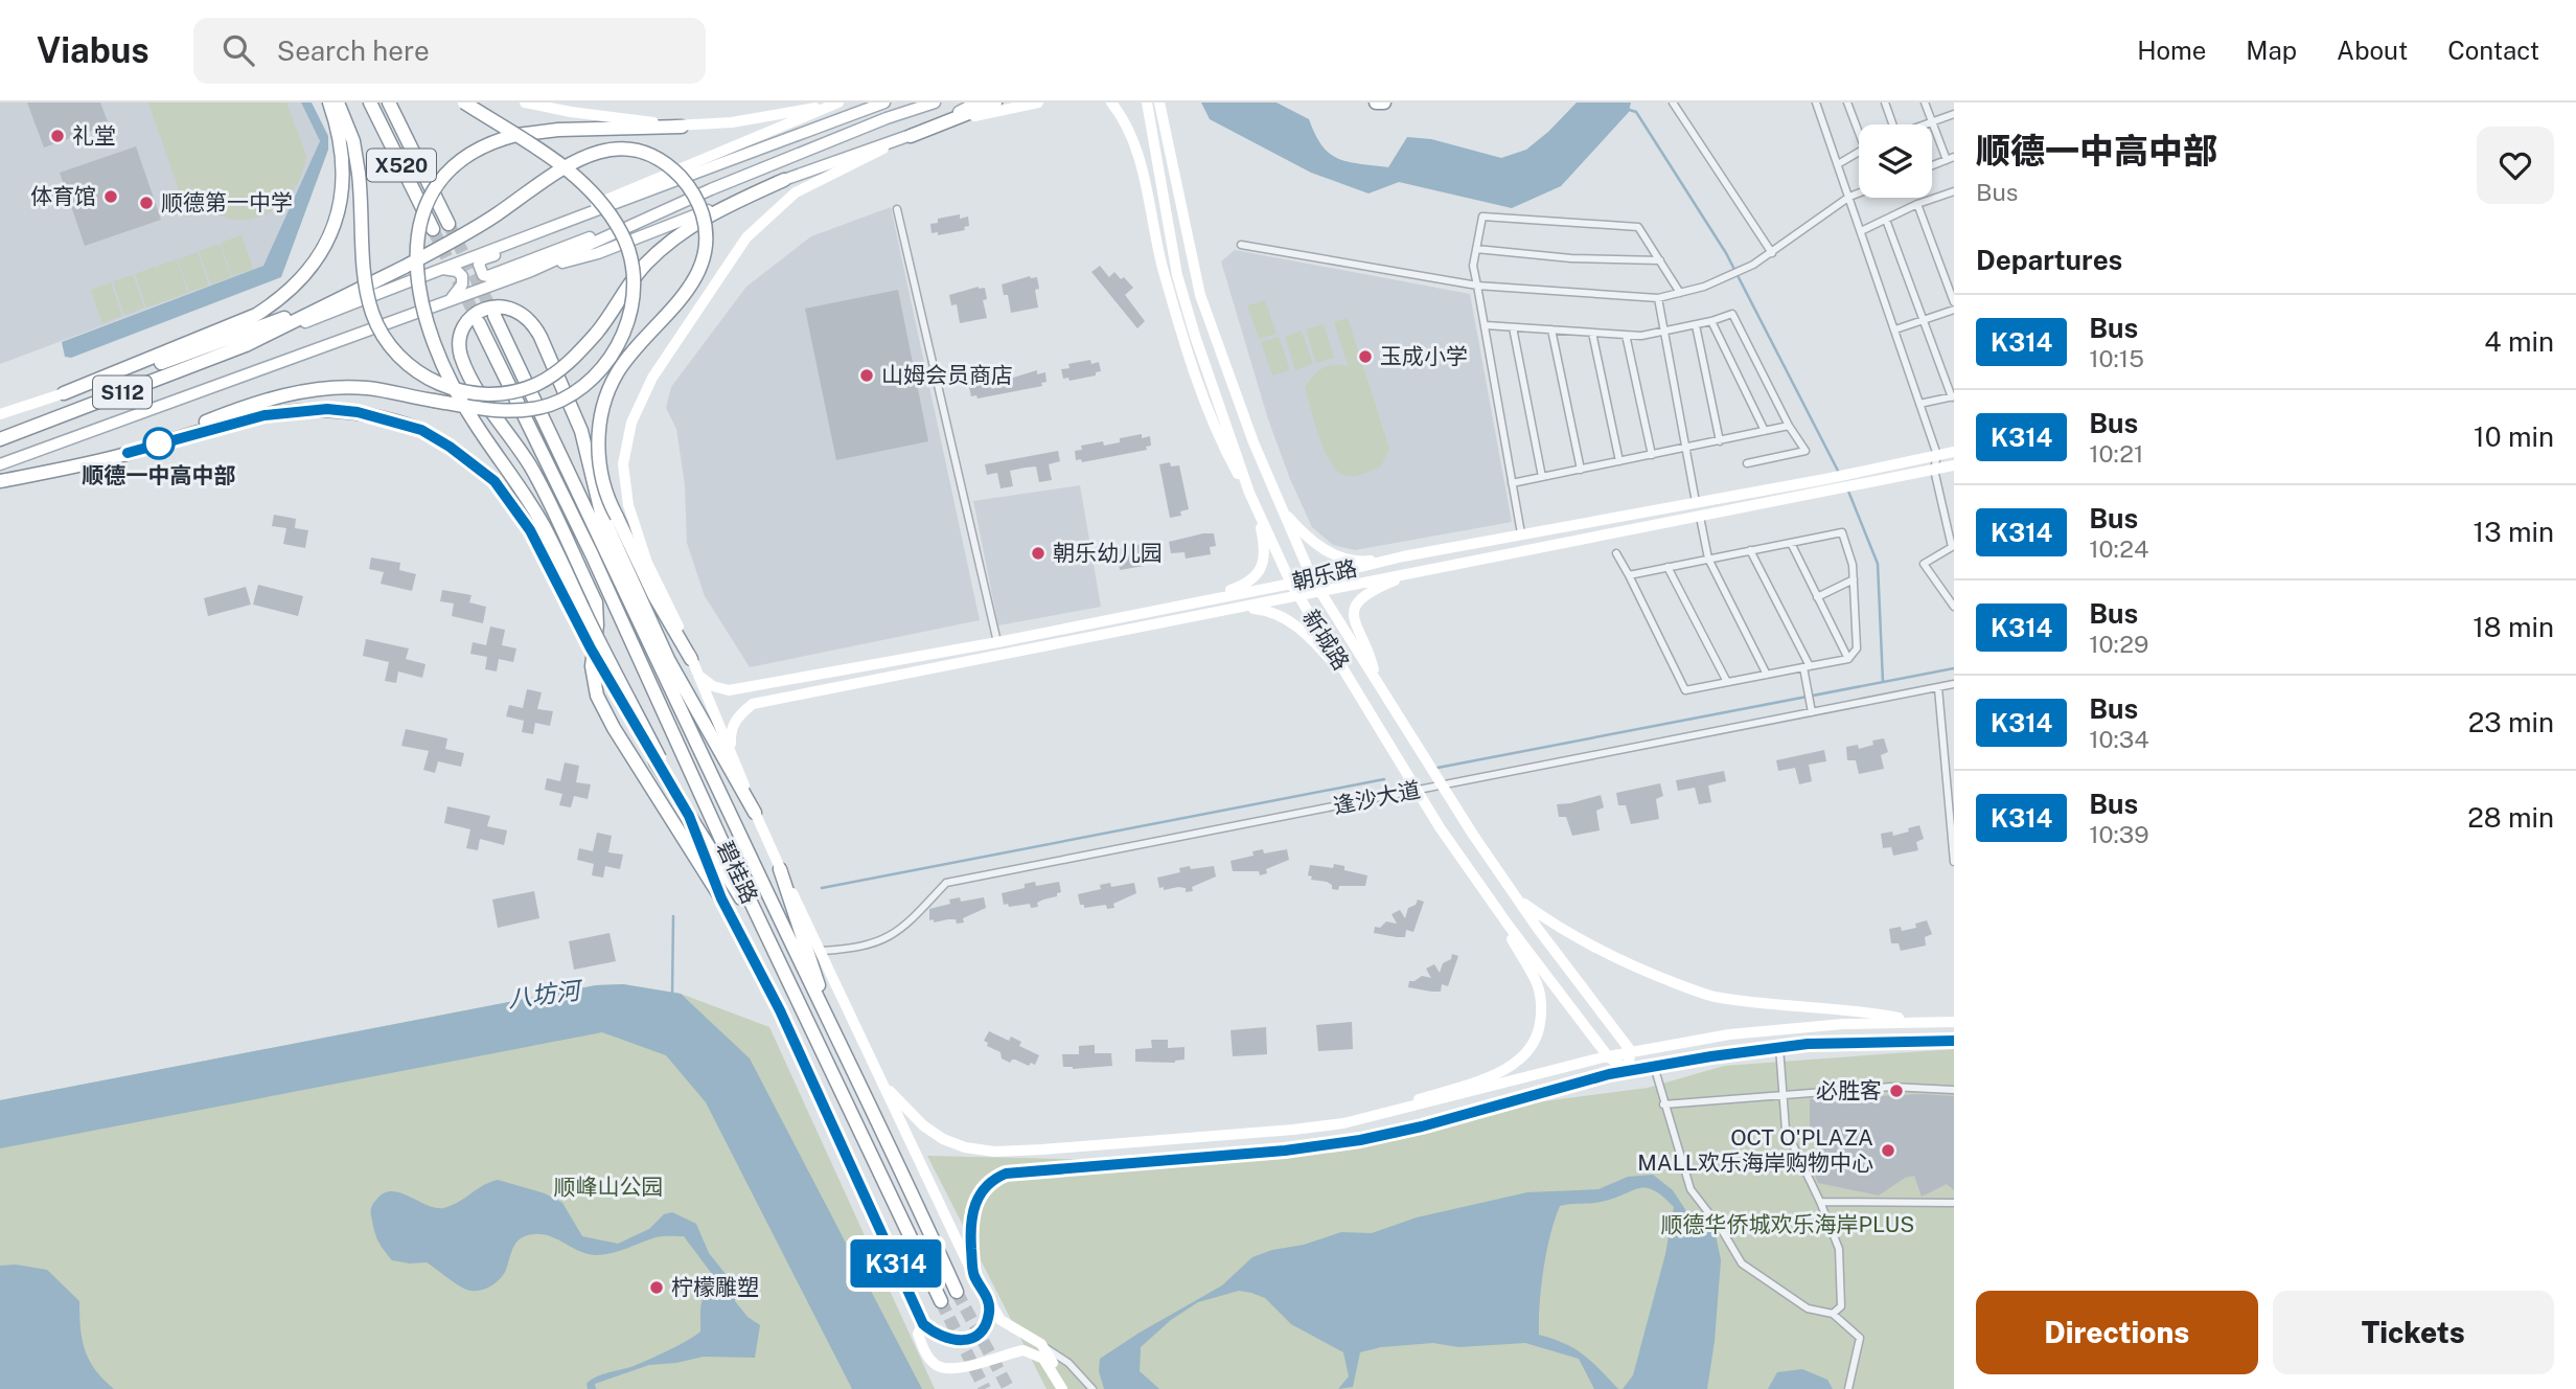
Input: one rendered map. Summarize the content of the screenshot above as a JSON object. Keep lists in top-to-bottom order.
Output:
{
  "streets": {
    "highway": ["X520", "S112", "碧桂路"],
    "street": ["朝乐路", "新城路", "逢沙大道"]
  },
  "crossings": [
    ["朝乐路", "新城路"],
    ["新城路", "逢沙大道"]
  ],
  "water": ["八坊河"],
  "parks": ["顺峰山公园", "顺德华侨城欢乐海岸PLUS"],
  "places": [
    "礼堂",
    "体育馆",
    "顺德第一中学",
    "玉成小学",
    "山姆会员商店",
    "顺德一中高中部",
    "朝乐幼儿园",
    "必胜客",
    "OCT O'PLAZA MALL欢乐海岸购物中心",
    "柠檬雕塑"
  ],
  "lines": ["bus line K314"],
  "page": {
    "header": "Viabus",
    "search": "Search here",
    "nav": [
      "Home",
      "Map",
      "About",
      "Contact"
    ],
    "on_map": "K314",
    "heading": [
      ["顺德一中高中部", "Bus"],
      "Departures"
    ],
    "list": [
      {
        "mark": "K314",
        "name": "Bus",
        "note": "10:15",
        "value": "4 min"
      },
      {
        "mark": "K314",
        "name": "Bus",
        "note": "10:21",
        "value": "10 min"
      },
      {
        "mark": "K314",
        "name": "Bus",
        "note": "10:24",
        "value": "13 min"
      },
      {
        "mark": "K314",
        "name": "Bus",
        "note": "10:29",
        "value": "18 min"
      },
      {
        "mark": "K314",
        "name": "Bus",
        "note": "10:34",
        "value": "23 min"
      },
      {
        "mark": "K314",
        "name": "Bus",
        "note": "10:39",
        "value": "28 min"
      }
    ],
    "buttons": ["Directions", "Tickets"]
  }
}
